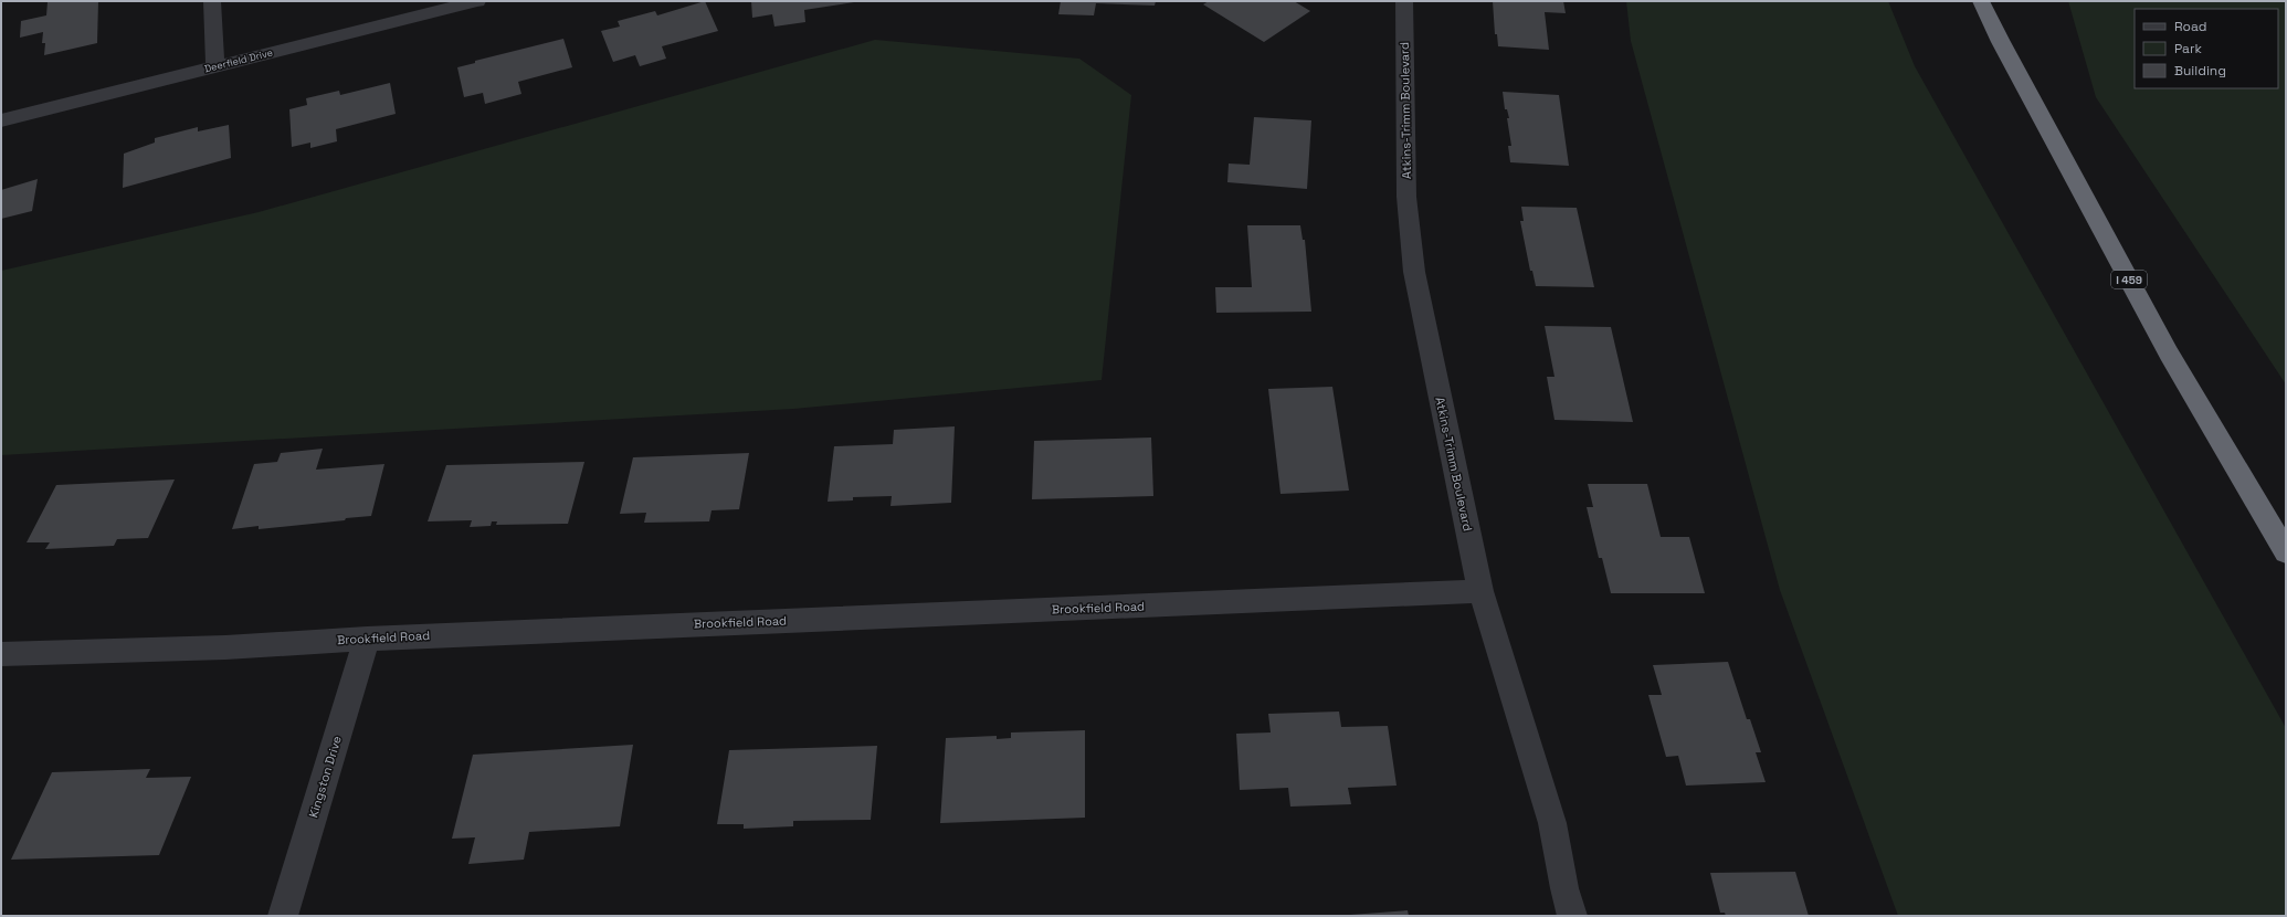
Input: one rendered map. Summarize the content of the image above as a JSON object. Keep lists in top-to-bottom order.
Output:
{
  "streets": {
    "highway": ["I 459"],
    "street": [
      "Deerfield Drive",
      "Atkins-Trimm Boulevard",
      "Brookfield Road",
      "Kingston Drive"
    ]
  },
  "crossings": [
    ["Atkins-Trimm Boulevard", "Brookfield Road"],
    ["Brookfield Road", "Kingston Drive"]
  ],
  "legend": ["Road", "Park", "Building"]
}
